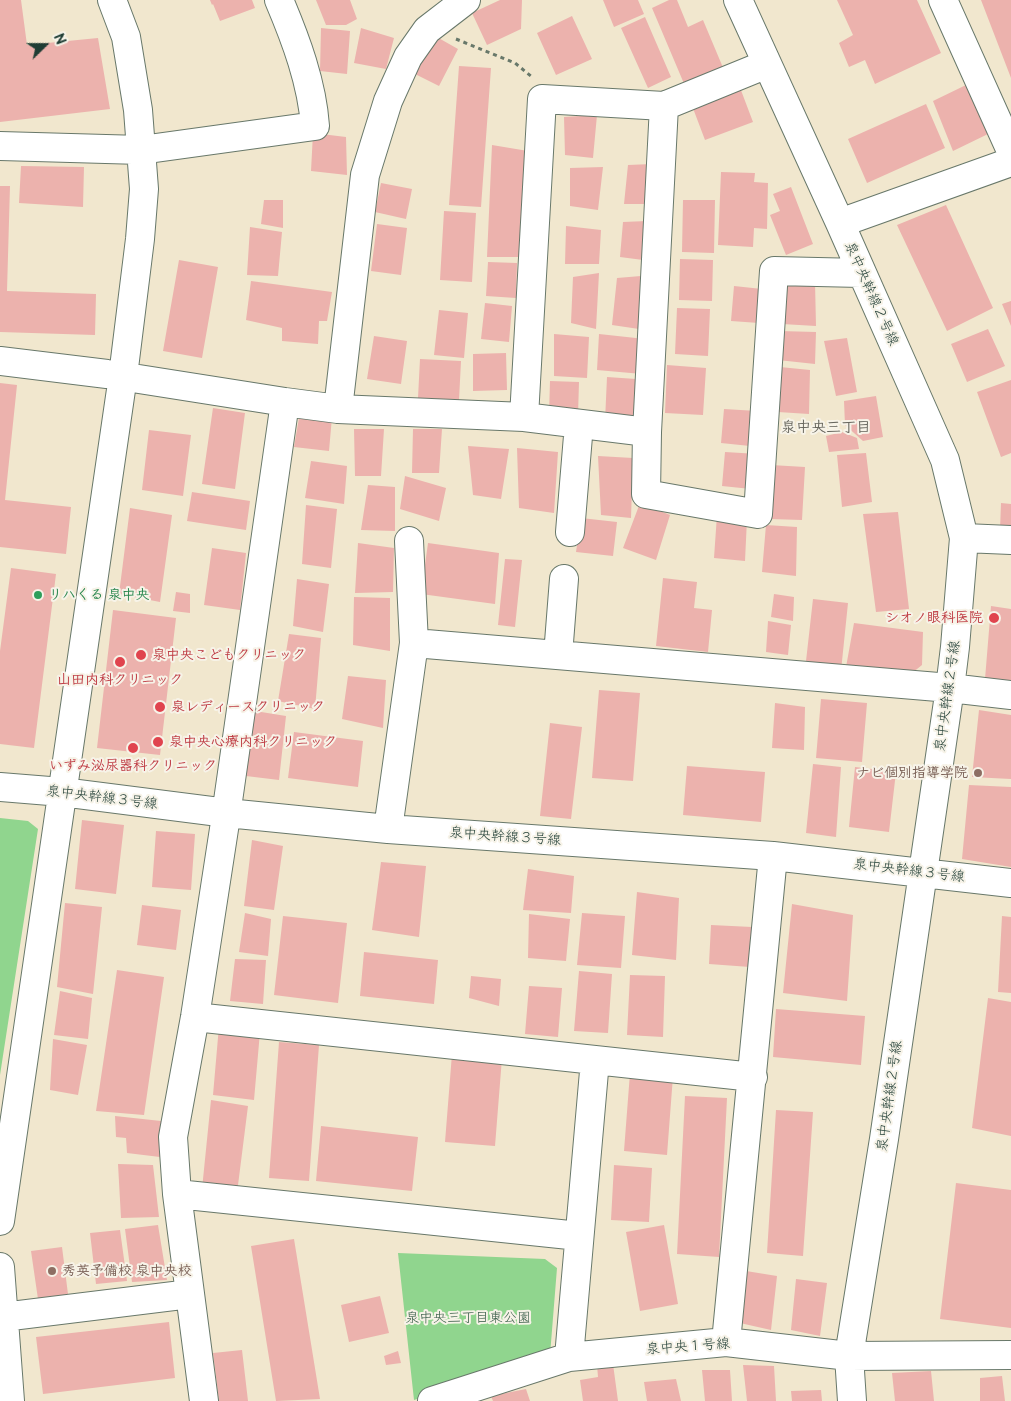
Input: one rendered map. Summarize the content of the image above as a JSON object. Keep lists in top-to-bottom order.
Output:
{
  "streets": {
    "street": ["泉中央幹線２号線", "泉中央幹線３号線", "泉中央１号線"]
  },
  "crossings": [
    ["泉中央幹線２号線", "泉中央幹線３号線"],
    ["泉中央幹線２号線", "泉中央１号線"]
  ],
  "districts": ["泉中央三丁目"],
  "parks": ["泉中央三丁目東公園"],
  "places": [
    "リハくる 泉中央",
    "シオノ眼科医院",
    "泉中央こどもクリニック",
    "山田内科クリニック",
    "泉レディースクリニック",
    "泉中央心療内科クリニック",
    "いずみ泌尿器科クリニック",
    "ナビ個別指導学院",
    "秀英予備校 泉中央校"
  ],
  "north": "right"
}
